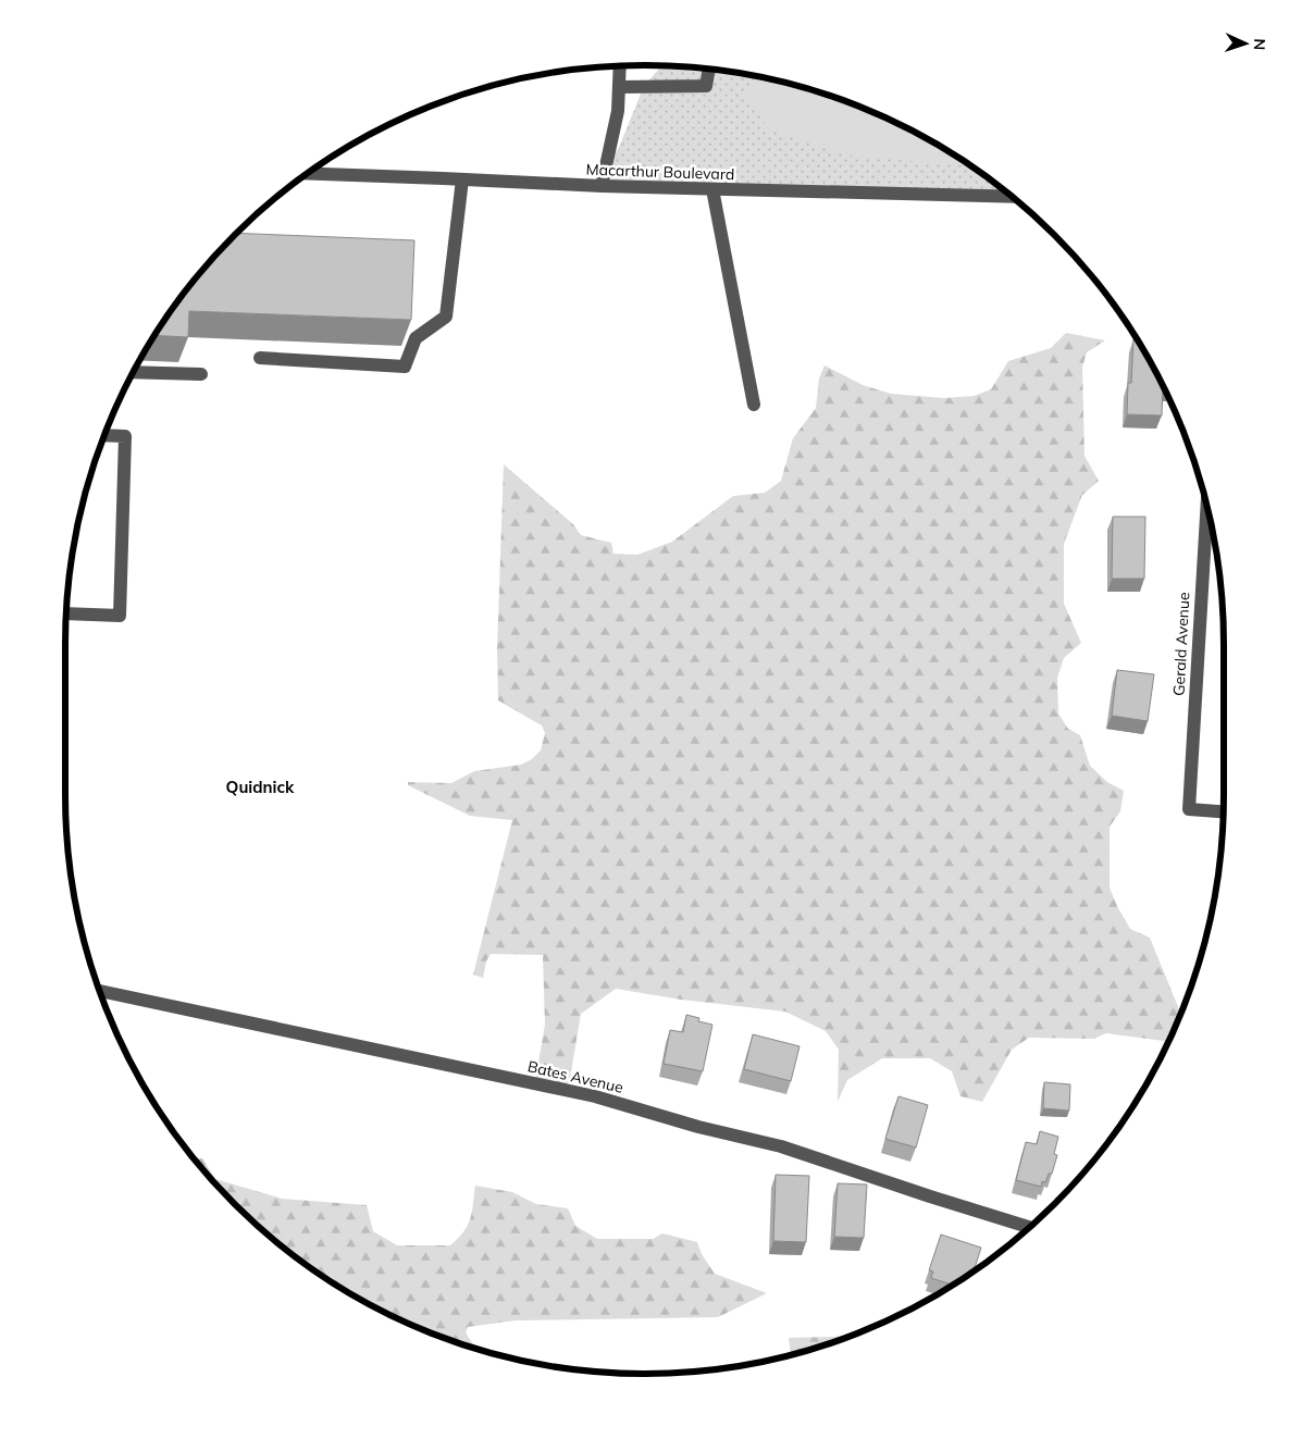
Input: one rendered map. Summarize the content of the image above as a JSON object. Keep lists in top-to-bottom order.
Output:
{
  "streets": {
    "street": ["Macarthur Boulevard", "Gerald Avenue", "Bates Avenue"]
  },
  "districts": ["Quidnick"],
  "north": "right"
}
